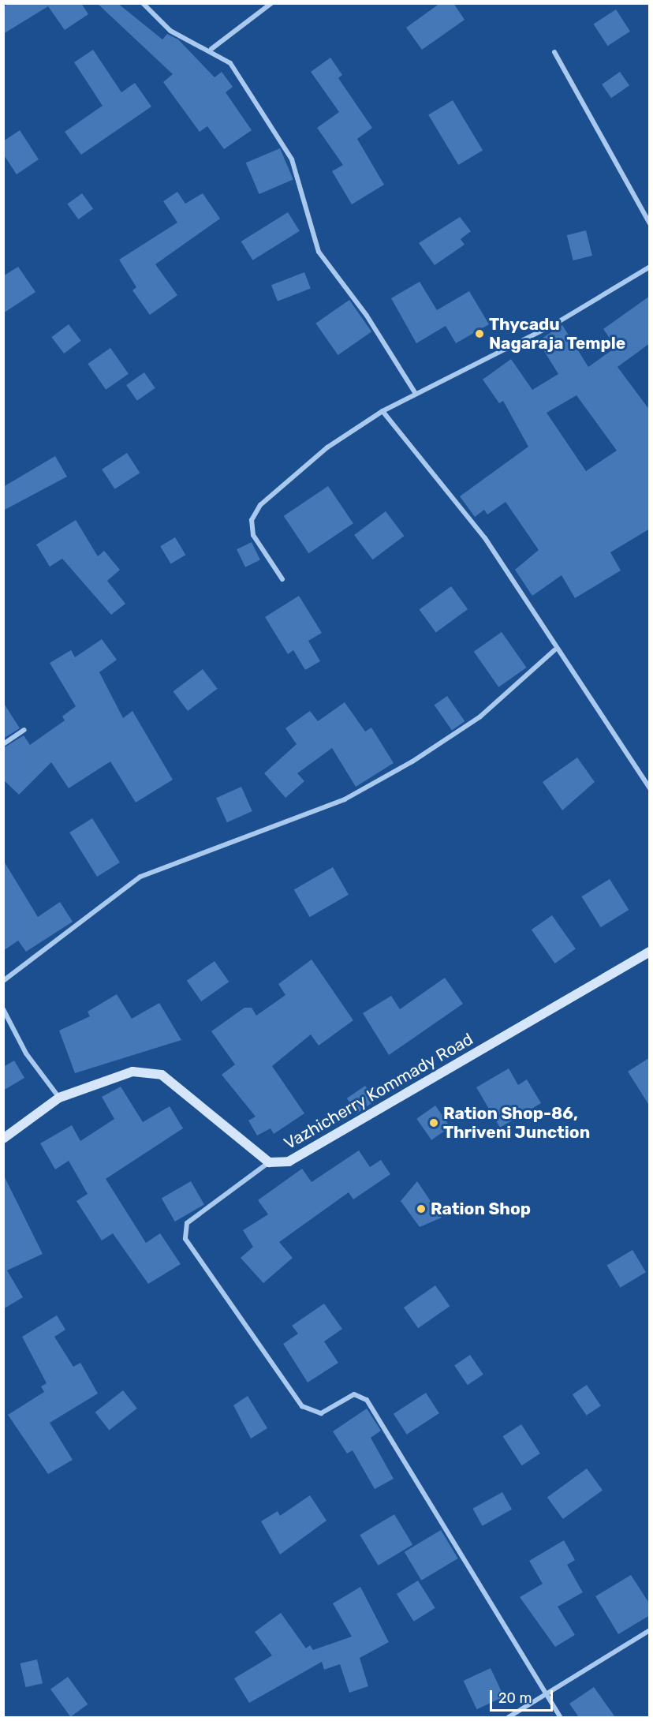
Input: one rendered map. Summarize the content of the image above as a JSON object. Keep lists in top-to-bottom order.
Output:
{
  "streets": {
    "main road": ["Vazhicherry Kommady Road"]
  },
  "places": ["Thycadu Nagaraja Temple", "Ration Shop-86, Thriveni Junction", "Ration Shop"],
  "scale_bar": "20 m"
}
